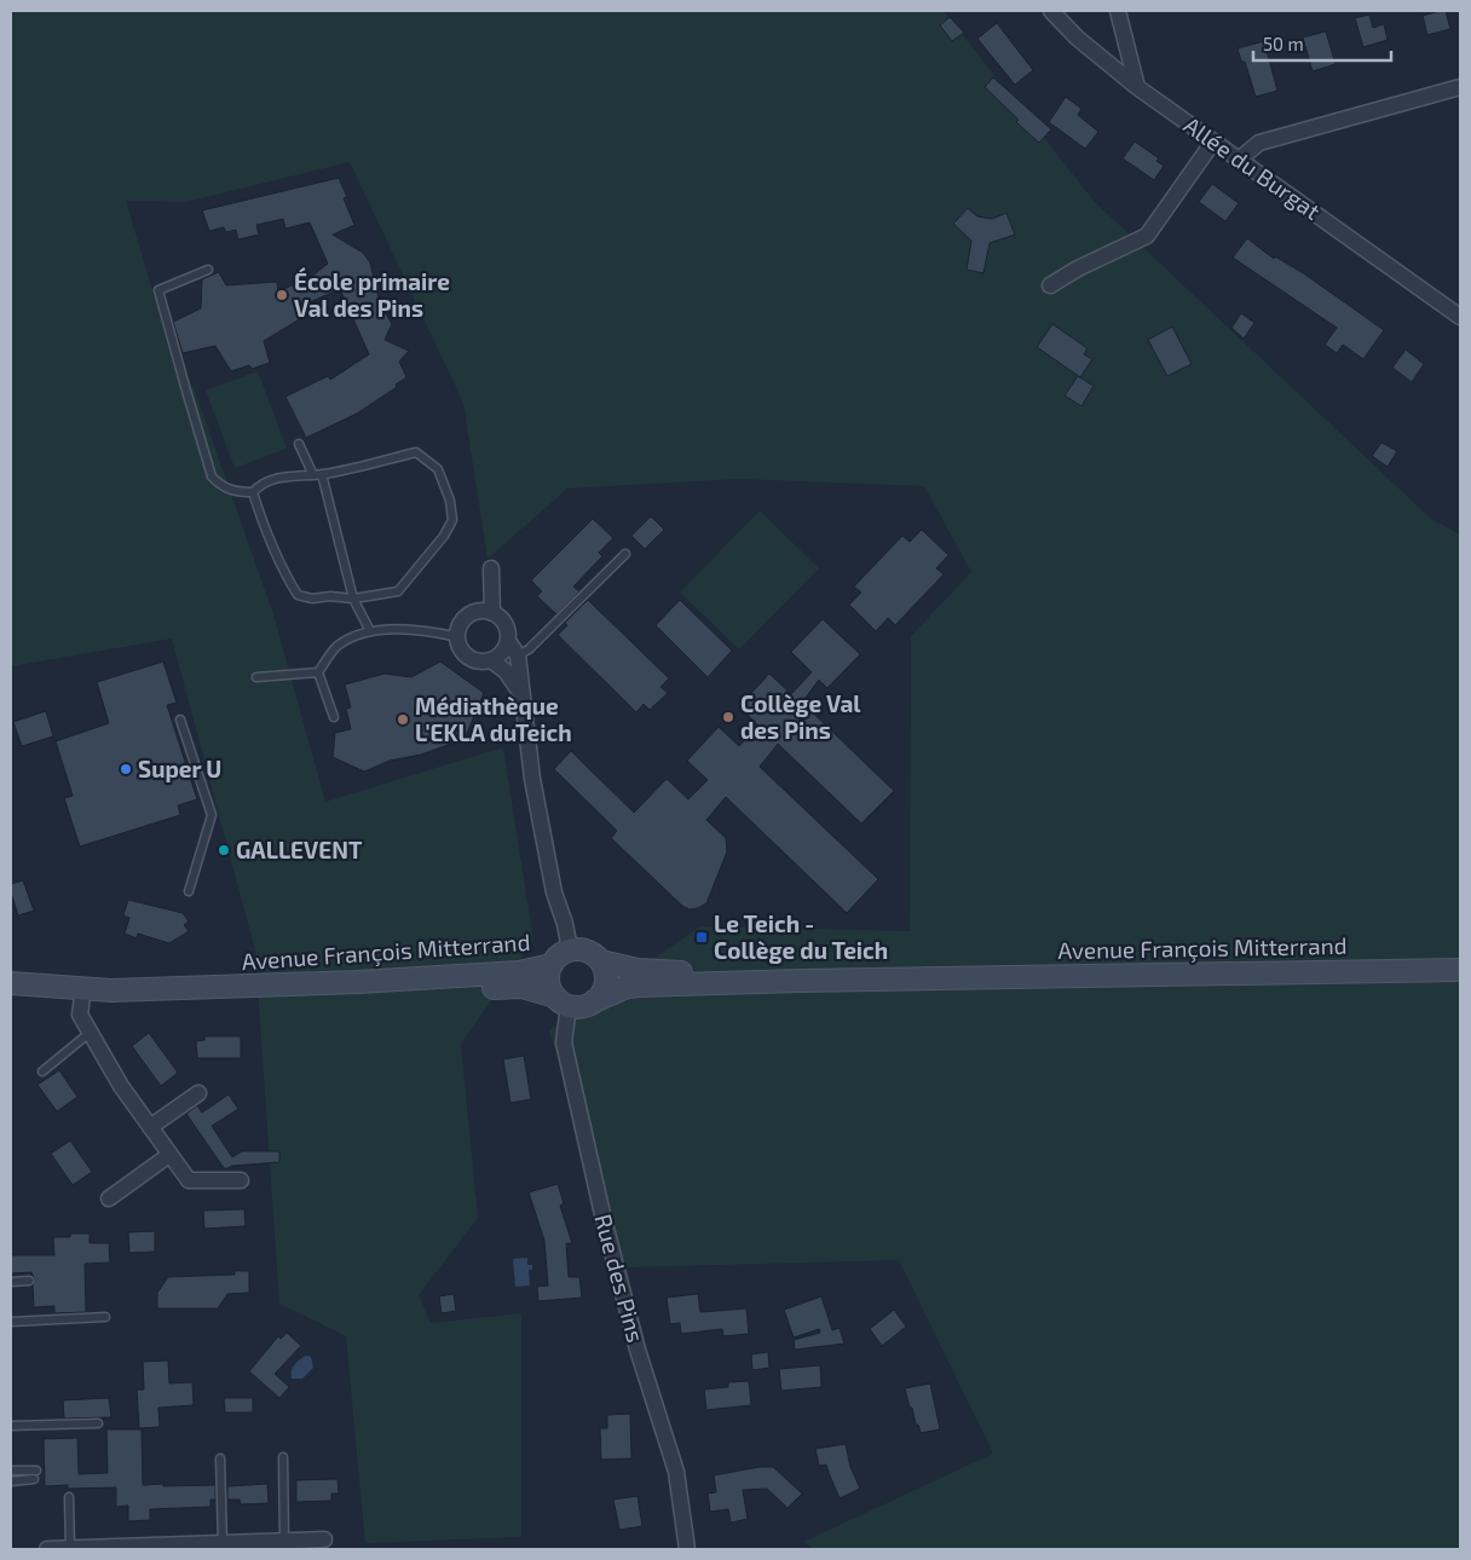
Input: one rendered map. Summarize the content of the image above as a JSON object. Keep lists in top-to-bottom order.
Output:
{
  "streets": {
    "main road": ["Avenue François Mitterrand"],
    "street": ["Allée du Burgat", "Rue des Pins"]
  },
  "crossings": [
    ["Avenue François Mitterrand", "Rue des Pins"]
  ],
  "places": {
    "other": [
      "École primaire Val des Pins",
      "Collège Val des Pins",
      "Médiathèque L'EKLA duTeich",
      "Super U",
      "GALLEVENT"
    ],
    "transit": ["Le Teich - Collège du Teich"]
  },
  "scale_bar": "50 m"
}
